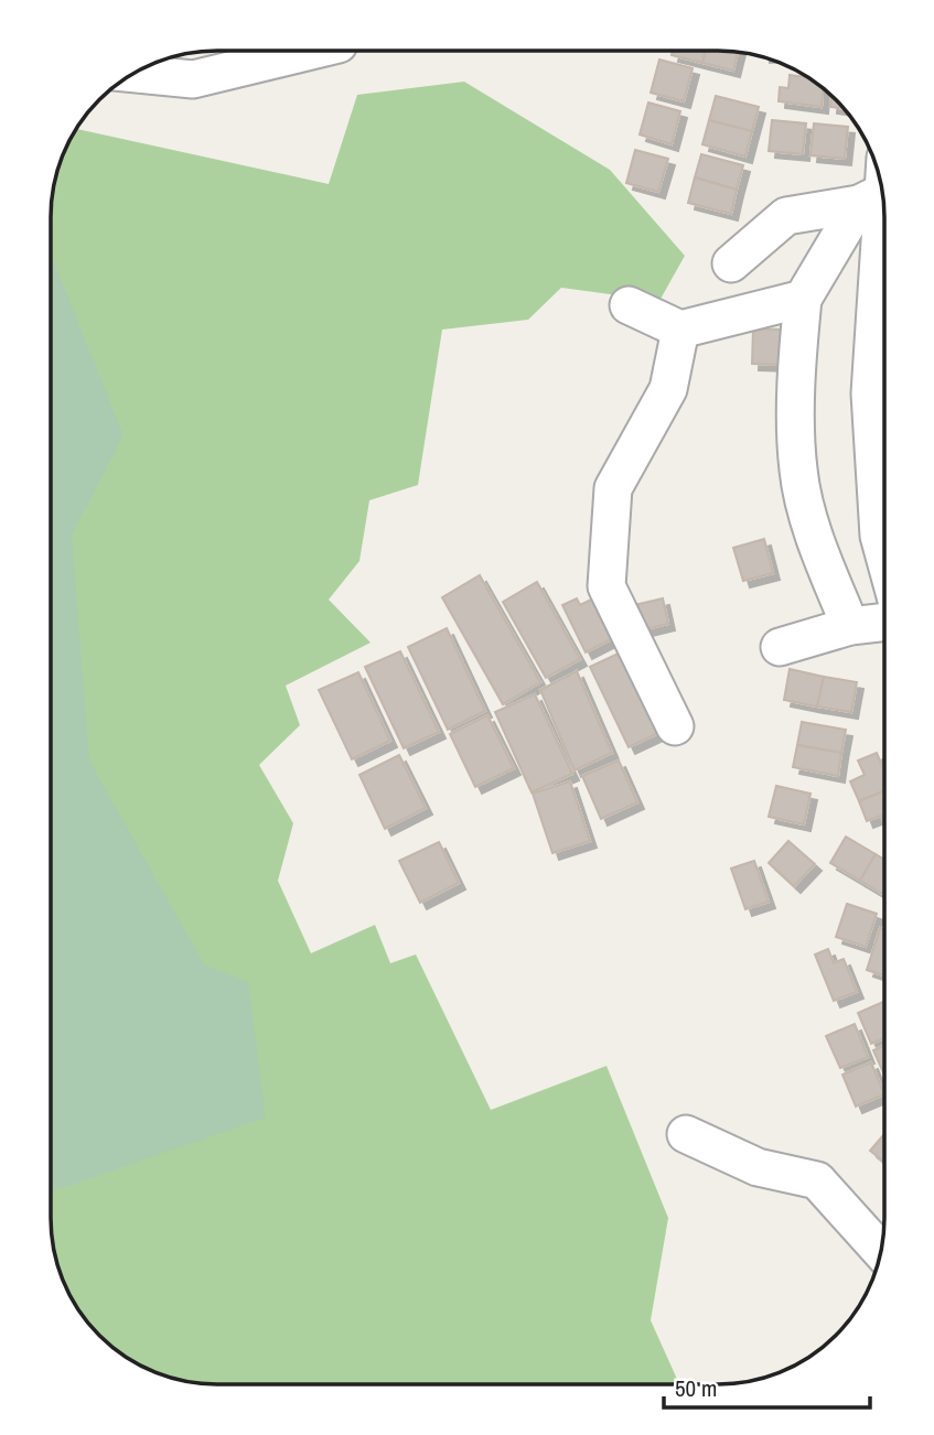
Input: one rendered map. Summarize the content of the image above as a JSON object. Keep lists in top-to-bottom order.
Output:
{
  "scale_bar": "50 m"
}
